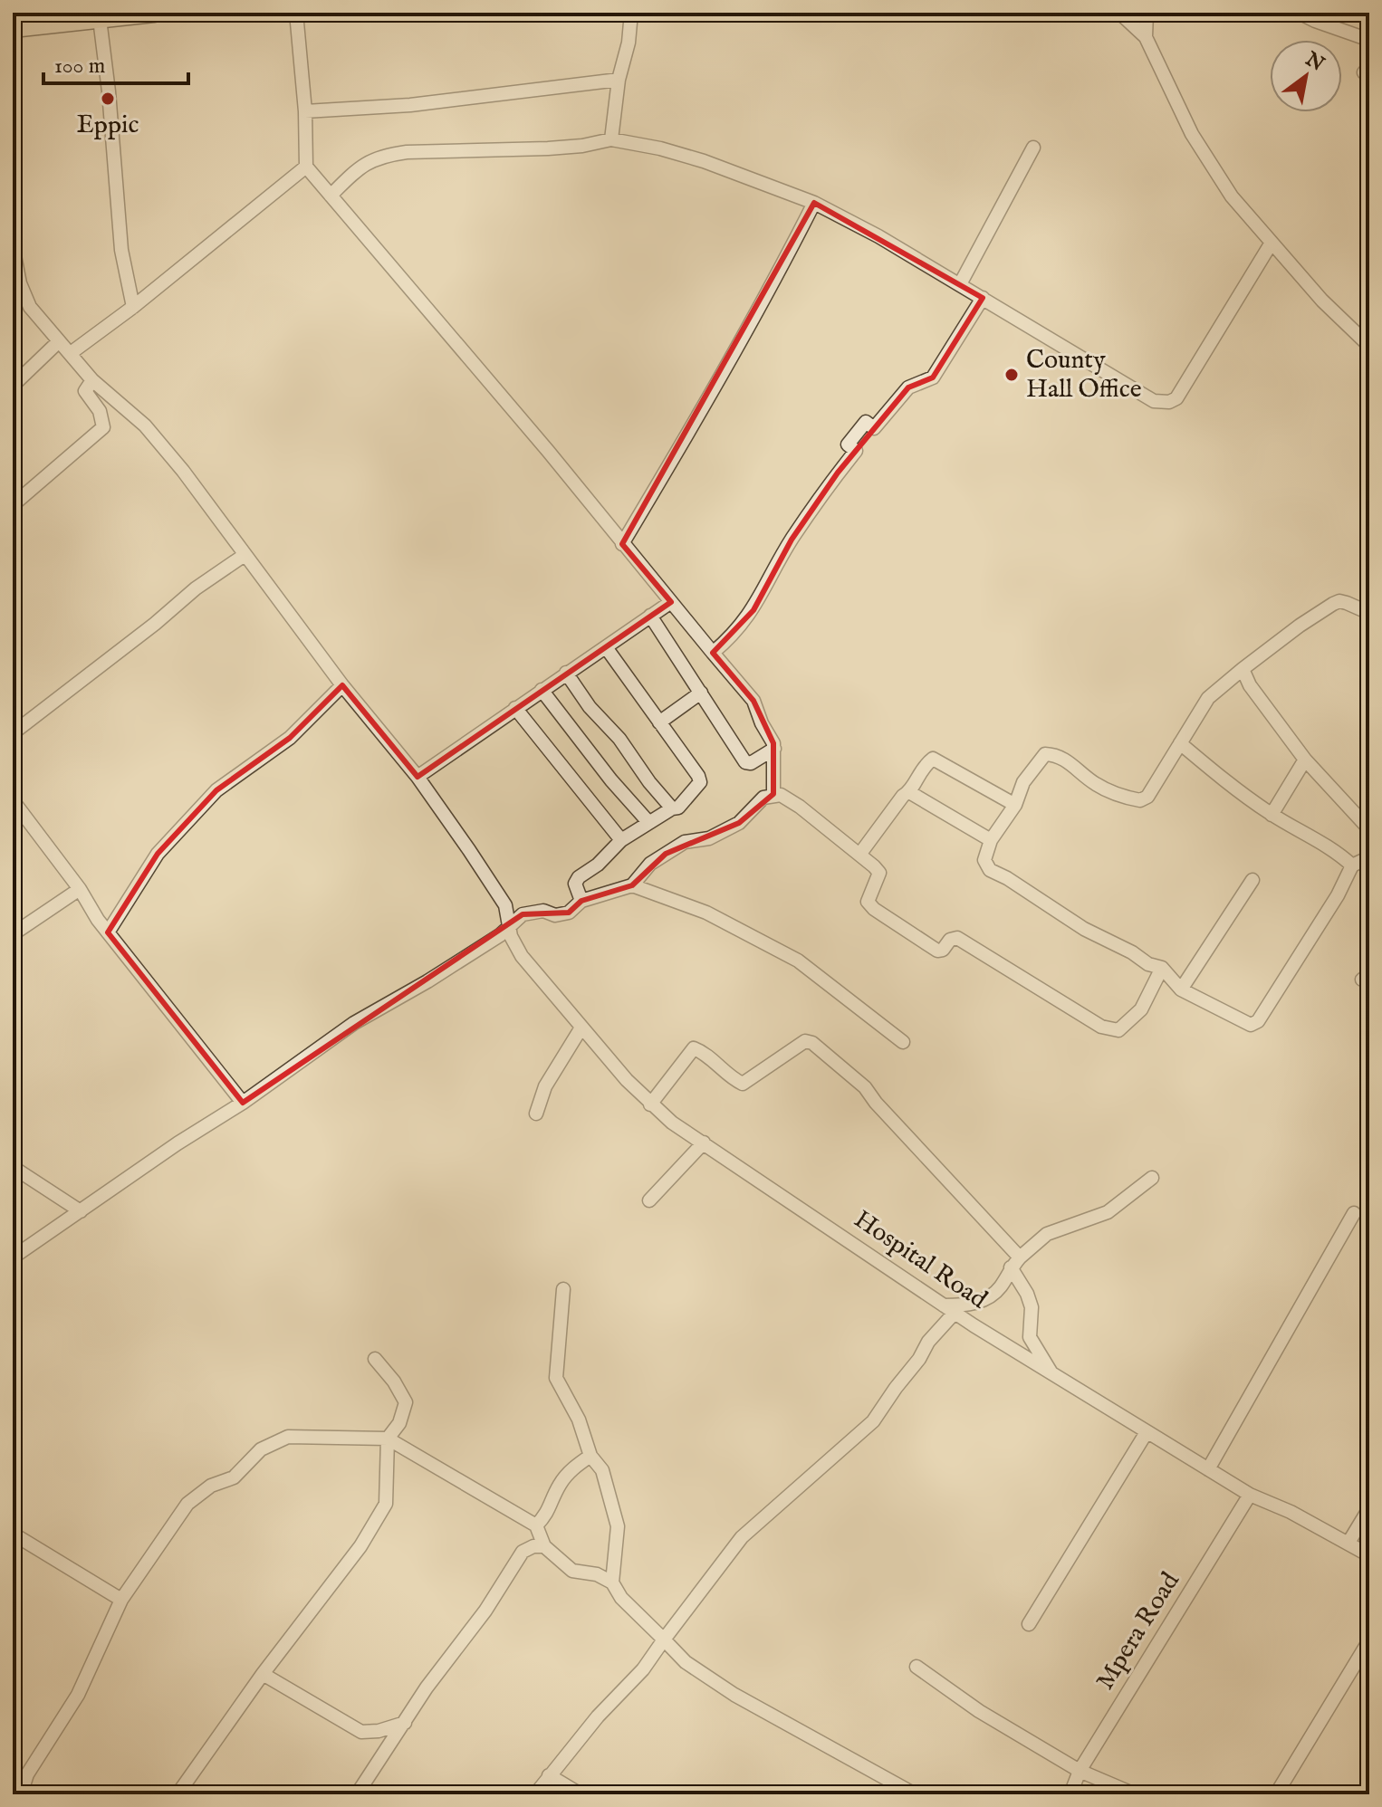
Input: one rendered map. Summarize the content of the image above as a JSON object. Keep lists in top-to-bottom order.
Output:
{
  "streets": {
    "street": ["Hospital Road", "Mpera Road"]
  },
  "crossings": [
    ["Hospital Road", "Mpera Road"]
  ],
  "places": ["Eppic", "County Hall Office"],
  "scale_bar": "100 m",
  "north": "top right"
}
